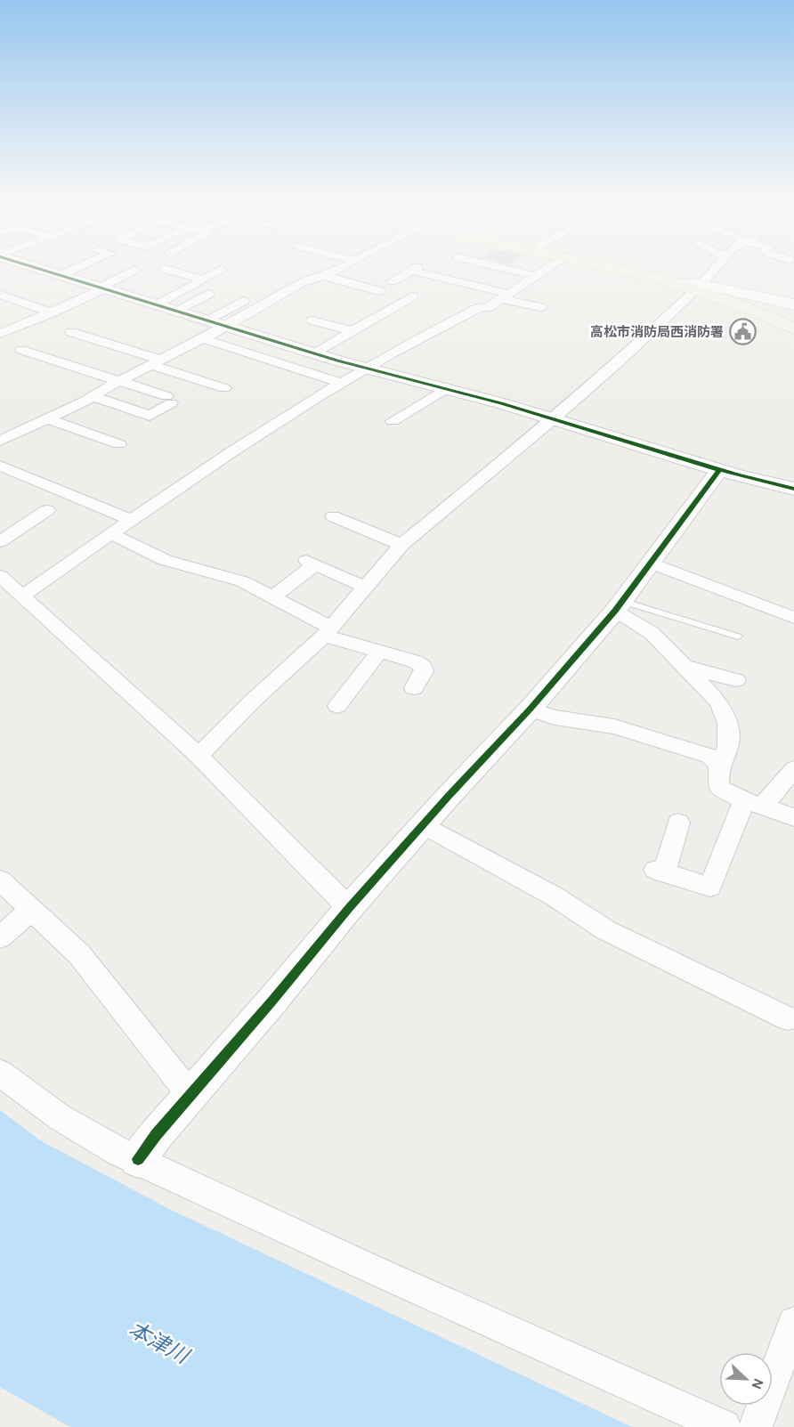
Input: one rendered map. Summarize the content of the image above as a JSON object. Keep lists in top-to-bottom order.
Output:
{
  "water": ["本津川"],
  "places": {
    "public building": ["高松市消防局西消防署"]
  },
  "north": "bottom right"
}
